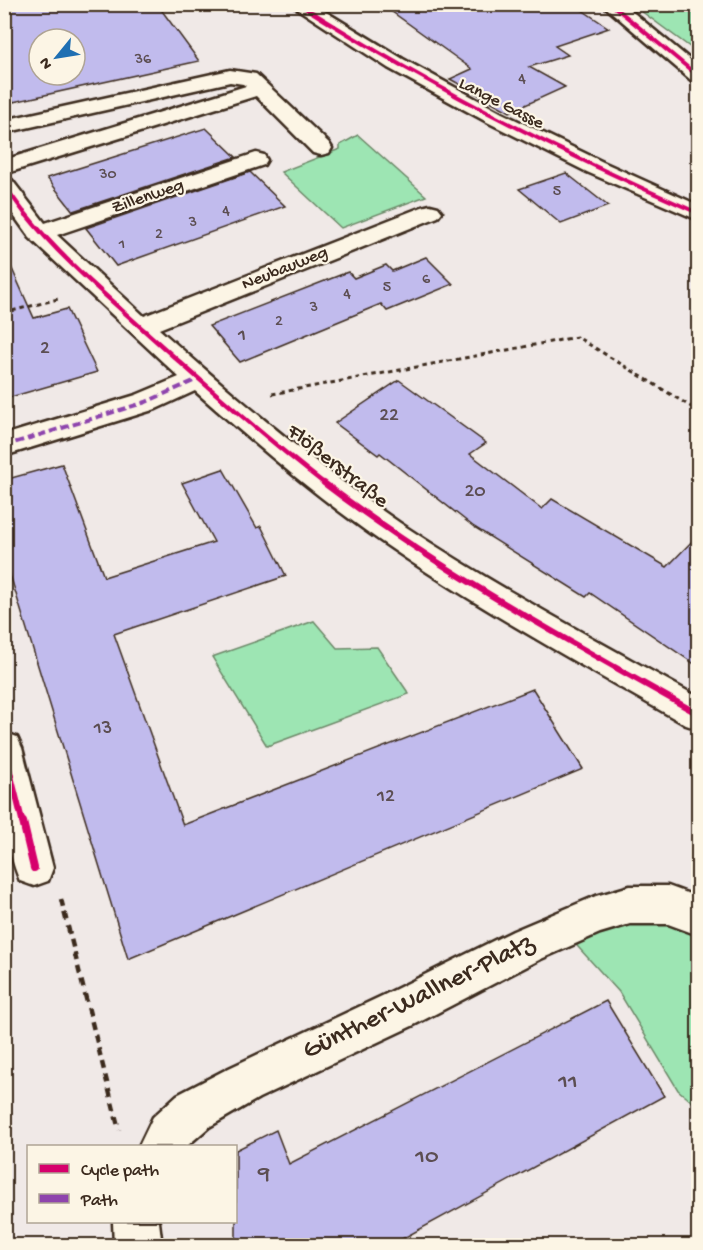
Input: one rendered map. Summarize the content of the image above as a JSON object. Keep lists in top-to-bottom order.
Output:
{
  "streets": {
    "street": [
      "Lange Gasse",
      "Zillenweg",
      "Neubauweg",
      "Flößerstraße",
      "Günther-Wallner-Platz"
    ]
  },
  "crossings": [
    ["Zillenweg", "Flößerstraße"],
    ["Neubauweg", "Flößerstraße"]
  ],
  "house_numbers": [
    "36",
    "4",
    "30",
    "5",
    "4",
    "3",
    "2",
    "1",
    "6",
    "5",
    "4",
    "3",
    "2",
    "1",
    "2",
    "22",
    "20",
    "13",
    "12",
    "11",
    "10",
    "9"
  ],
  "legend": ["Cycle path", "Path"],
  "north": "bottom left"
}
